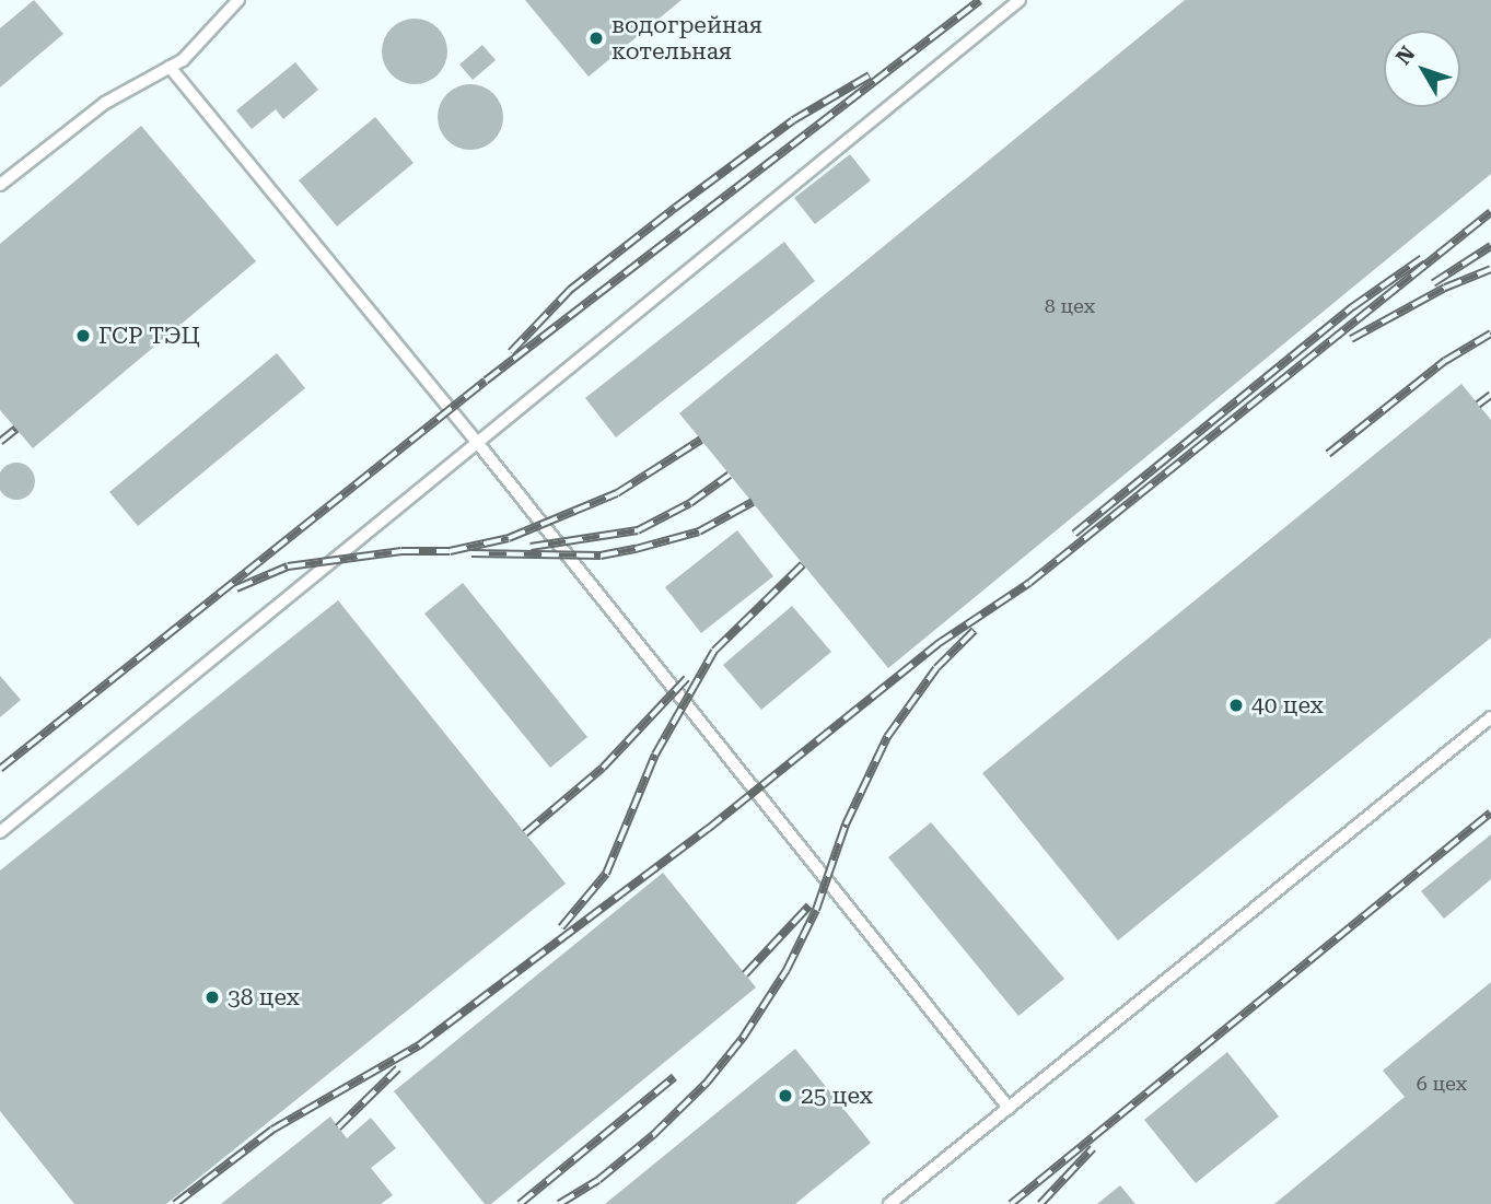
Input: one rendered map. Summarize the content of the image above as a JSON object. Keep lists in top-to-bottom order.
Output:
{
  "places": [
    "водогрейная котельная",
    "ГСР ТЭЦ",
    "40 цех",
    "38 цех",
    "25 цех"
  ],
  "house_numbers": ["8 цех", "6 цех"],
  "north": "top left"
}
